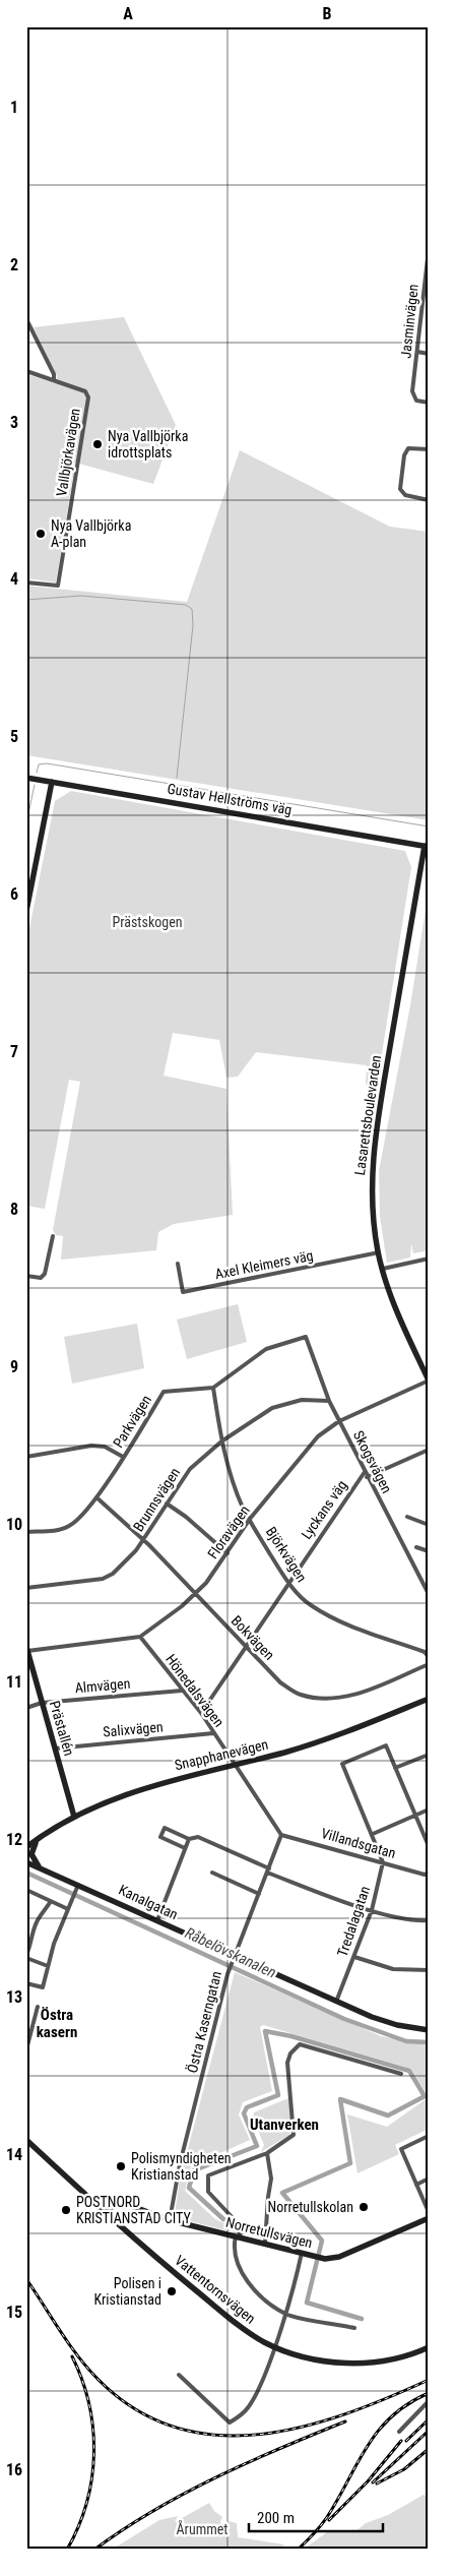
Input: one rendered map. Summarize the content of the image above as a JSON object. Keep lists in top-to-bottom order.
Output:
{
  "streets": {
    "street": [
      "Jasminvägen",
      "Vallbjörkavägen",
      "Gustav Hellströms väg",
      "Lasarettsboulevarden",
      "Axel Kleimers väg",
      "Parkvägen",
      "Skogsvägen",
      "Brunnsvägen",
      "Lyckans väg",
      "Floravägen",
      "Björkvägen",
      "Bokvägen",
      "Almvägen",
      "Hönedalsvägen",
      "Prästallén",
      "Salixvägen",
      "Snapphanevägen",
      "Villandsgatan",
      "Kanalgatan",
      "Tredalagatan",
      "Östra Kaserngatan",
      "Norretullsvägen",
      "Vattentornsvägen"
    ]
  },
  "crossings": [
    ["Gustav Hellströms väg", "Lasarettsboulevarden"],
    ["Lasarettsboulevarden", "Axel Kleimers väg"],
    ["Lasarettsboulevarden", "Floravägen"],
    ["Parkvägen", "Skogsvägen"],
    ["Parkvägen", "Björkvägen"],
    ["Parkvägen", "Bokvägen"],
    ["Skogsvägen", "Brunnsvägen"],
    ["Skogsvägen", "Lyckans väg"],
    ["Skogsvägen", "Floravägen"],
    ["Skogsvägen", "Björkvägen"],
    ["Brunnsvägen", "Björkvägen"],
    ["Brunnsvägen", "Bokvägen"],
    ["Lyckans väg", "Björkvägen"],
    ["Lyckans väg", "Bokvägen"],
    ["Lyckans väg", "Hönedalsvägen"],
    ["Floravägen", "Björkvägen"],
    ["Floravägen", "Bokvägen"],
    ["Floravägen", "Hönedalsvägen"],
    ["Almvägen", "Hönedalsvägen"],
    ["Almvägen", "Prästallén"],
    ["Hönedalsvägen", "Salixvägen"],
    ["Hönedalsvägen", "Snapphanevägen"],
    ["Hönedalsvägen", "Villandsgatan"],
    ["Hönedalsvägen", "Östra Kaserngatan"],
    ["Prästallén", "Salixvägen"],
    ["Prästallén", "Snapphanevägen"],
    ["Villandsgatan", "Tredalagatan"],
    ["Villandsgatan", "Östra Kaserngatan"],
    ["Kanalgatan", "Tredalagatan"],
    ["Kanalgatan", "Östra Kaserngatan"],
    ["Östra Kaserngatan", "Norretullsvägen"],
    ["Norretullsvägen", "Vattentornsvägen"]
  ],
  "districts": ["Östra kasern", "Utanverken"],
  "water": ["Råbelövskanalen"],
  "parks": ["Prästskogen", "Årummet"],
  "places": [
    "Nya Vallbjörka idrottsplats",
    "Nya Vallbjörka A-plan",
    "Polismyndigheten Kristianstad",
    "Norretullskolan",
    "POSTNORD KRISTIANSTAD CITY",
    "Polisen i Kristianstad"
  ],
  "scale_bar": "200 m",
  "grid": {
    "columns": ["A", "B"],
    "rows": [
      "1",
      "2",
      "3",
      "4",
      "5",
      "6",
      "7",
      "8",
      "9",
      "10",
      "11",
      "12",
      "13",
      "14",
      "15",
      "16"
    ]
  }
}
